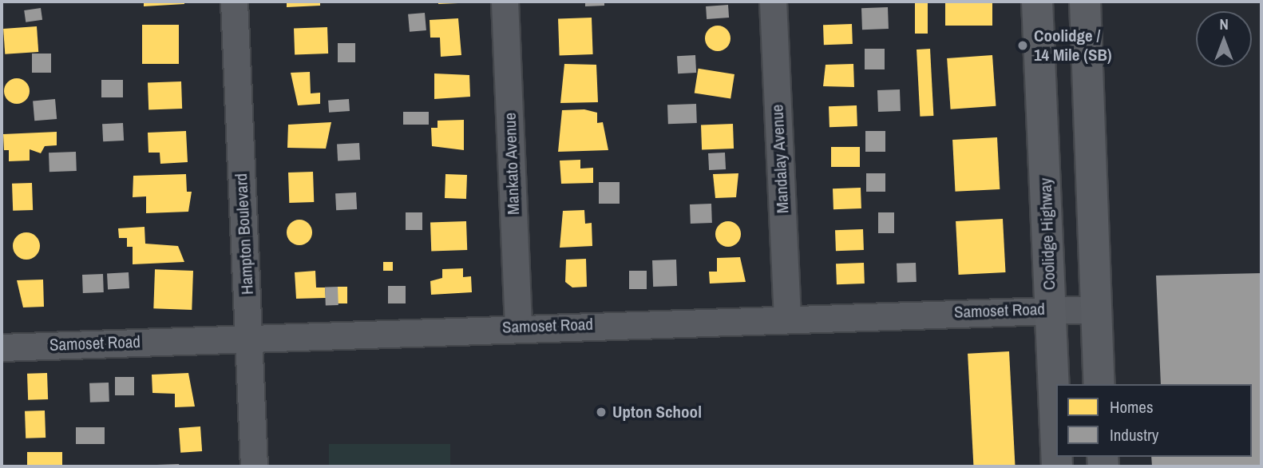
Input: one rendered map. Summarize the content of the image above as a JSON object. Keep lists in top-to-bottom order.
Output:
{
  "streets": {
    "main road": ["Coolidge Highway"],
    "street": [
      "Mandalay Avenue",
      "Mankato Avenue",
      "Hampton Boulevard",
      "Samoset Road"
    ]
  },
  "crossings": [
    ["Mandalay Avenue", "Samoset Road"],
    ["Mankato Avenue", "Samoset Road"],
    ["Hampton Boulevard", "Samoset Road"],
    ["Coolidge Highway", "Samoset Road"]
  ],
  "places": ["Coolidge / 14 Mile (SB)", "Upton School"],
  "legend": ["Homes", "Industry"],
  "north": "top"
}
